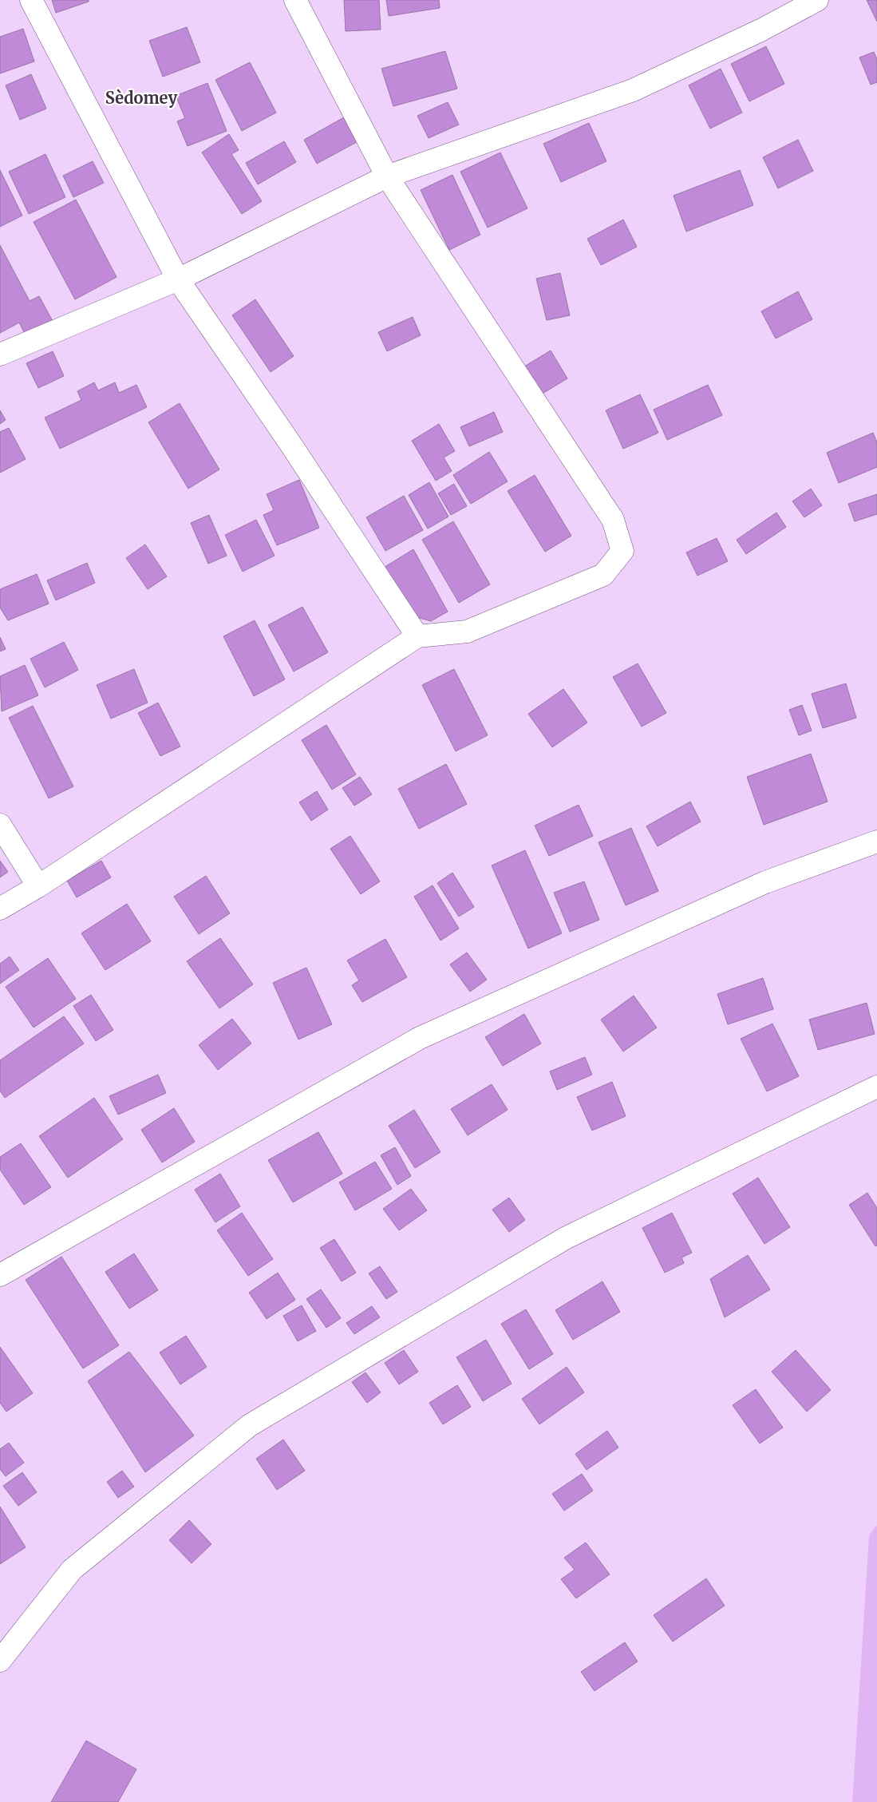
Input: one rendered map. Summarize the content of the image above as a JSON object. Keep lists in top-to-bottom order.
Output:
{
  "districts": ["Sèdomey"]
}
